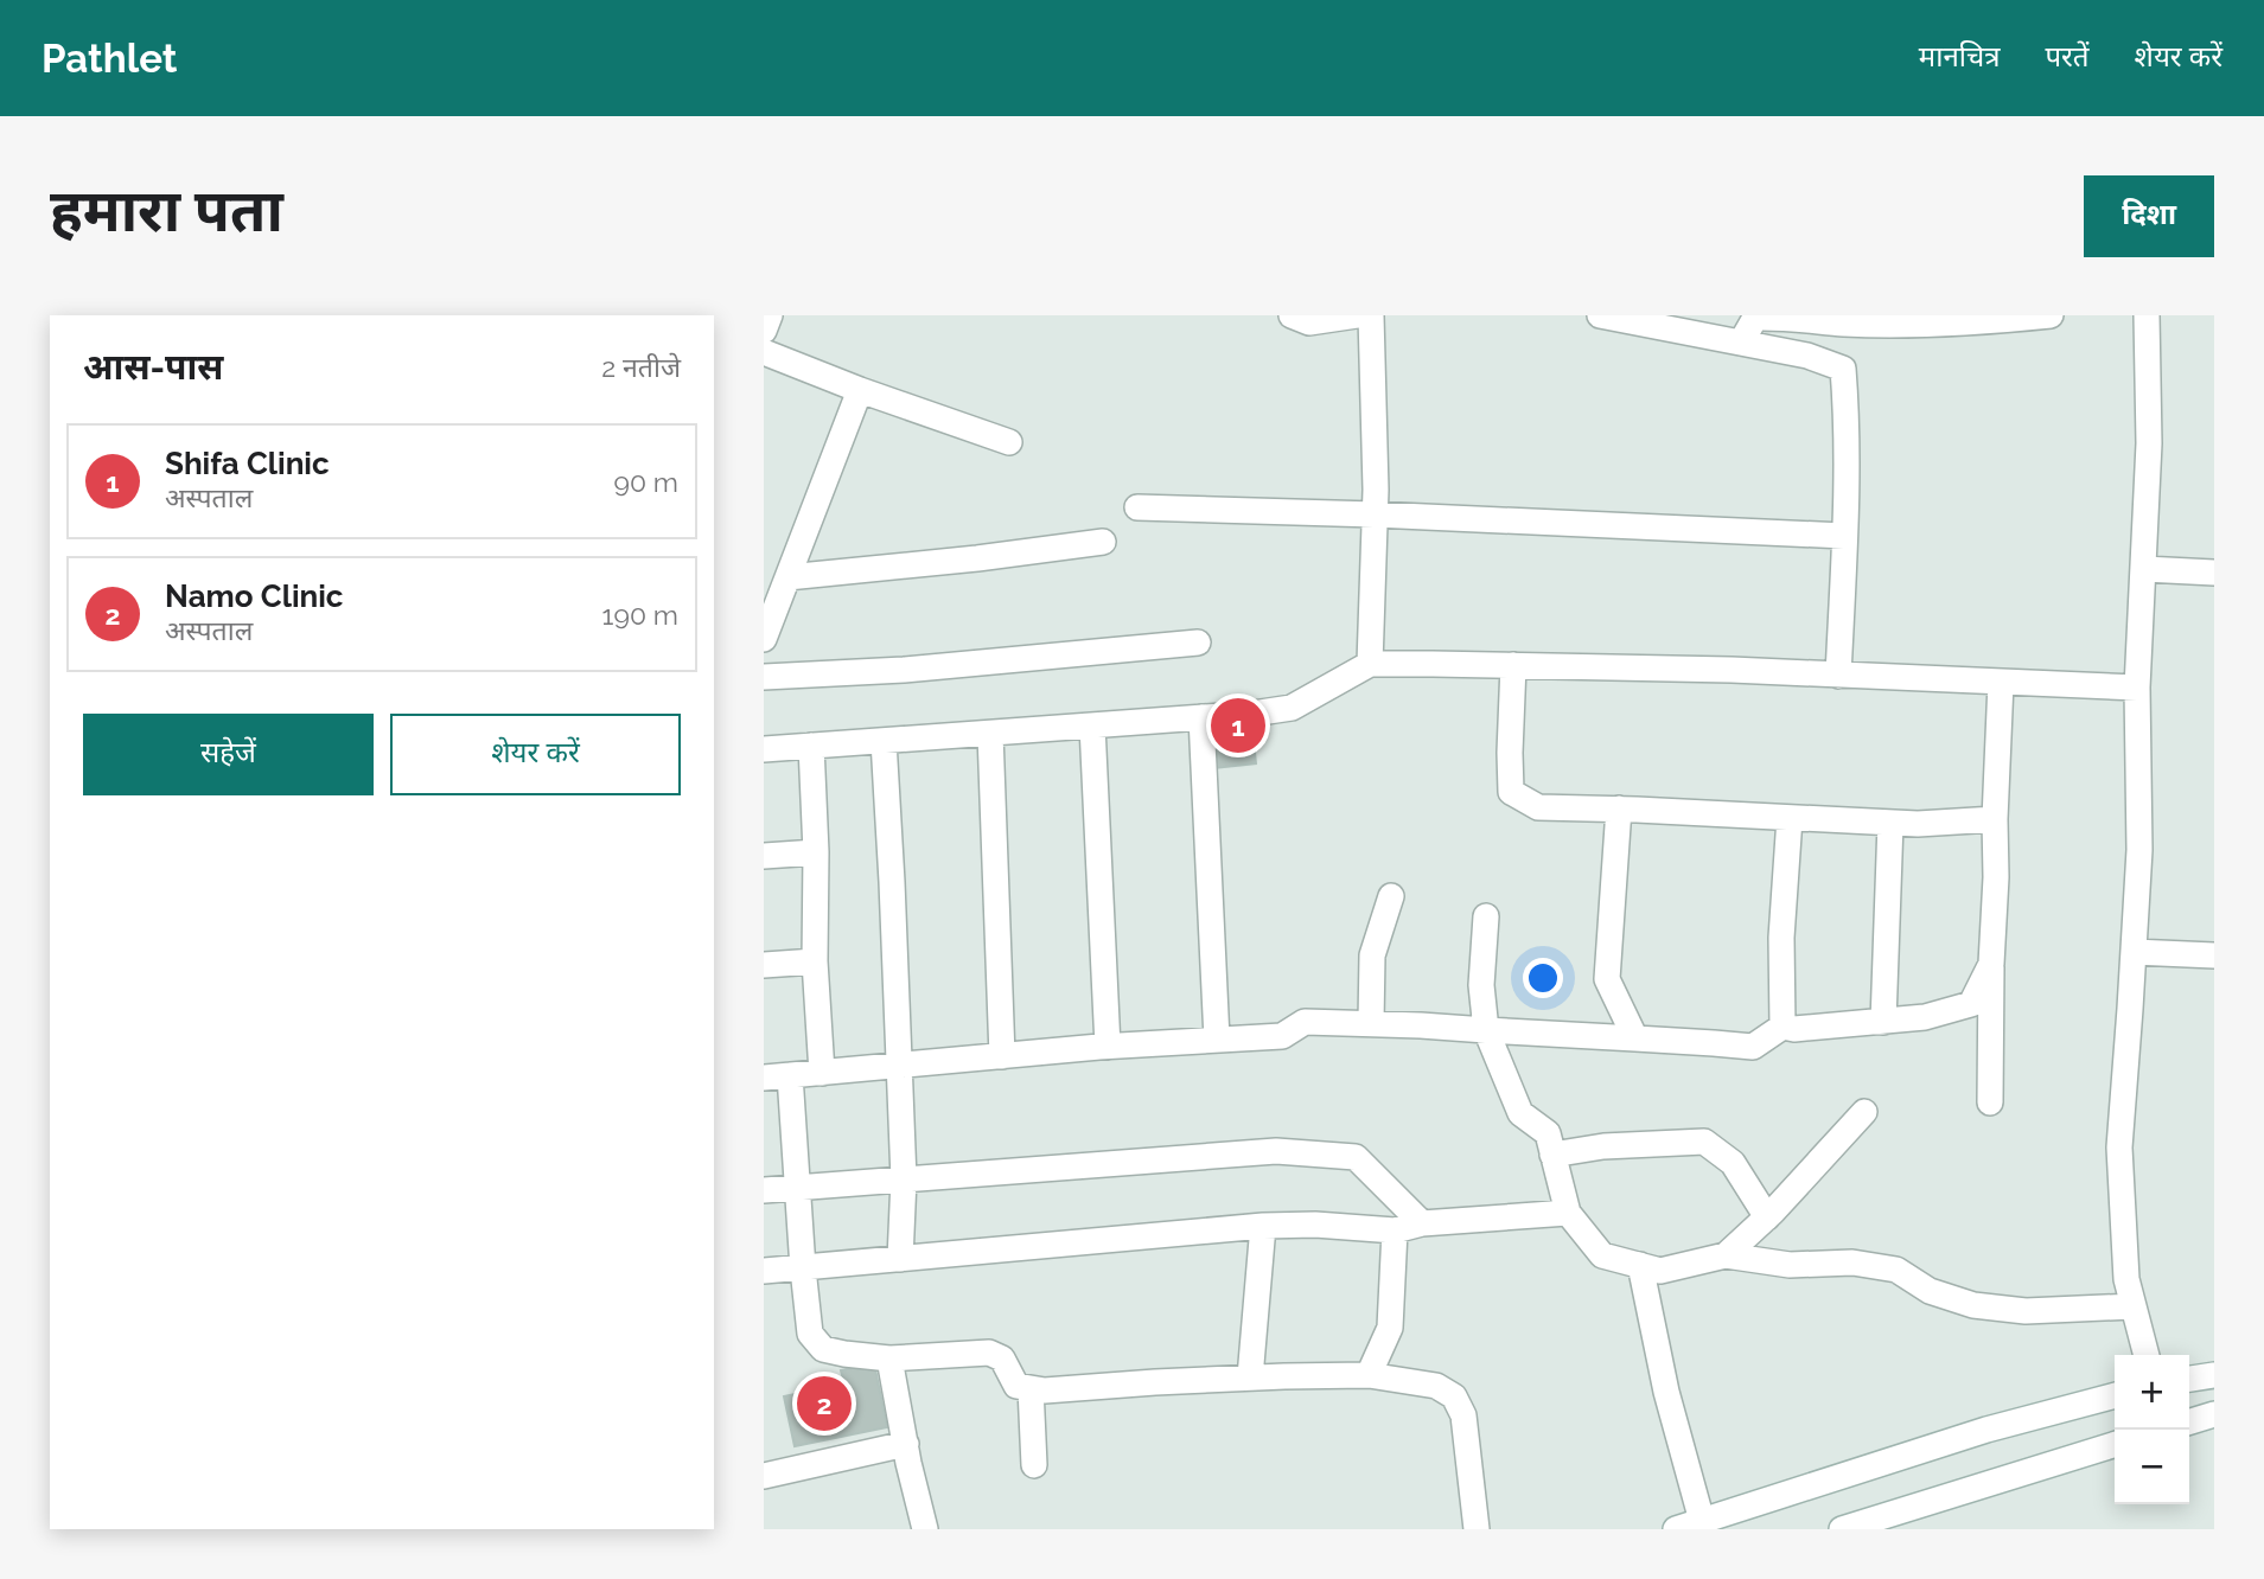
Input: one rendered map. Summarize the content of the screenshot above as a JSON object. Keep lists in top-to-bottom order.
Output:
{
  "page": {
    "header": "Pathlet",
    "nav": ["मानचित्र", "परतें", "शेयर करें"],
    "buttons": [
      "दिशा",
      ["सहेजें", "शेयर करें"]
    ],
    "title": "हमारा पता",
    "heading": ["आस-पास", "2 नतीजे"],
    "list": [
      {
        "mark": "1",
        "name": "Shifa Clinic",
        "note": "अस्पताल",
        "value": "90 m"
      },
      {
        "mark": "2",
        "name": "Namo Clinic",
        "note": "अस्पताल",
        "value": "190 m"
      }
    ],
    "pins": ["1", "2"],
    "map_buttons": ["+", "−"]
  }
}
